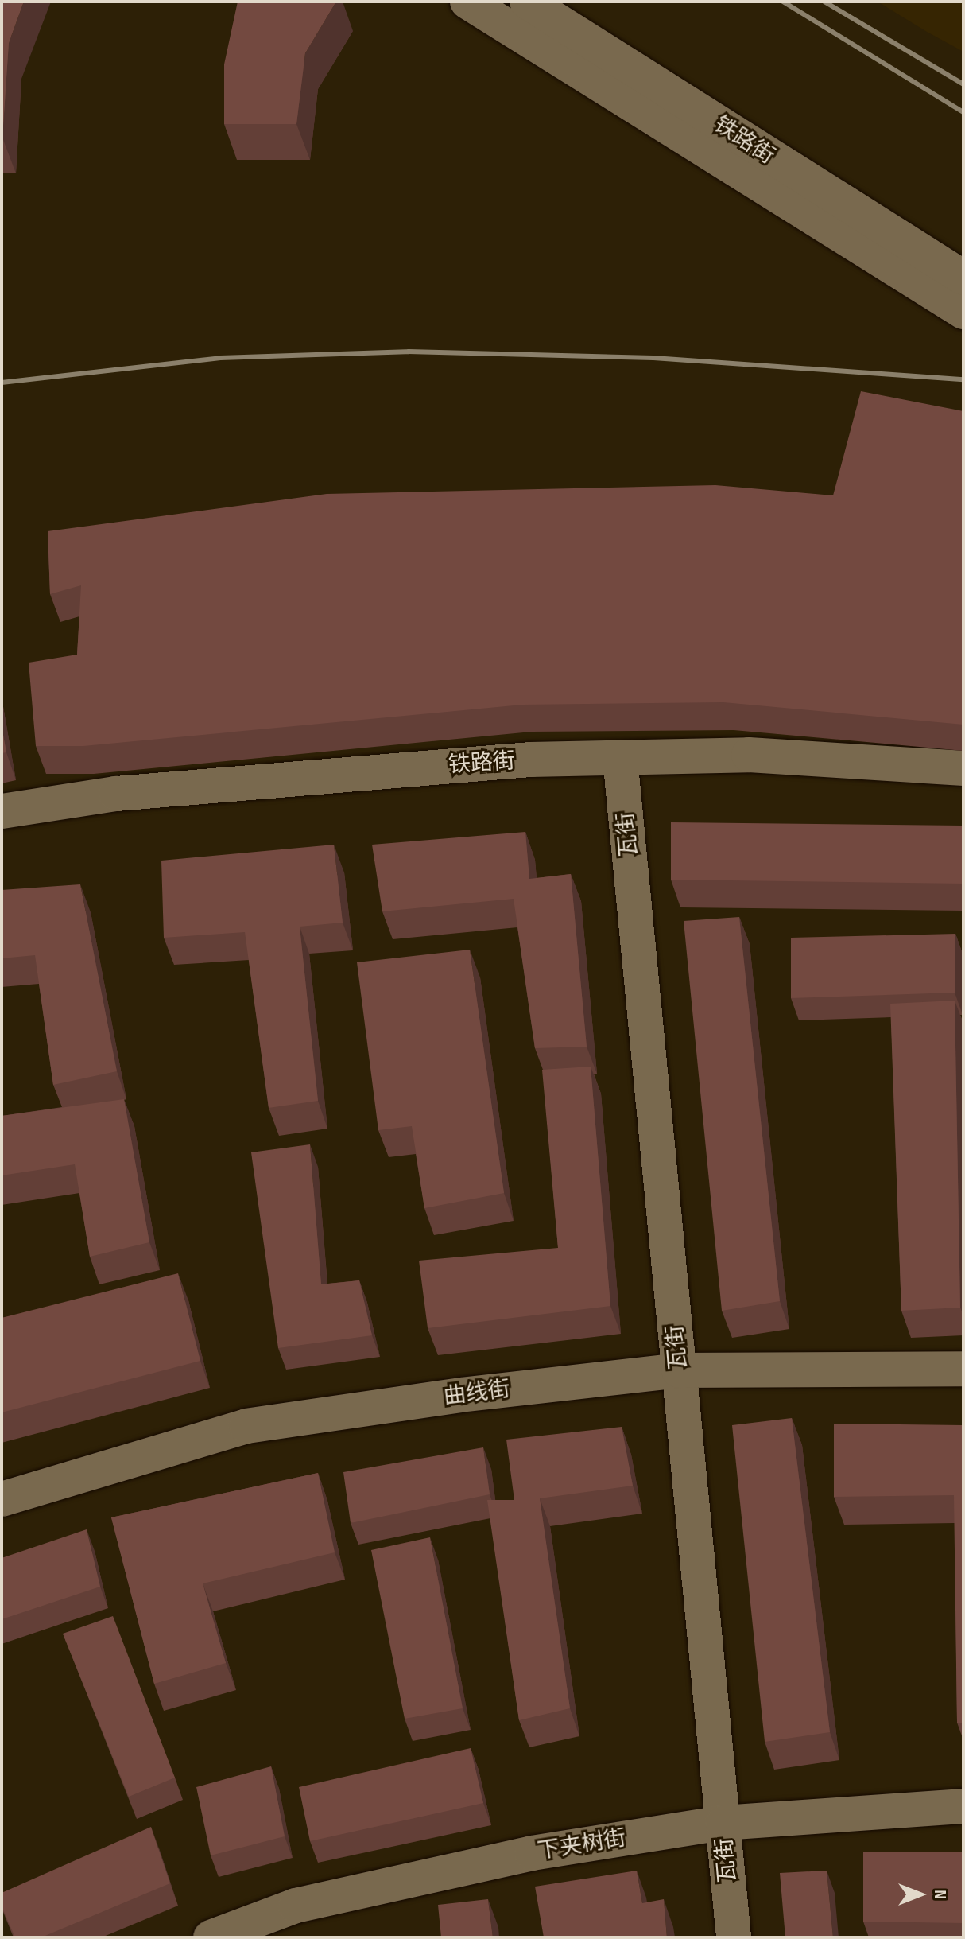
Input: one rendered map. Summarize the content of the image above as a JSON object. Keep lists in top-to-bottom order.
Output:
{
  "streets": {
    "street": [
      "铁路街",
      "瓦街",
      "曲线街",
      "下夹树街"
    ]
  },
  "crossings": [
    ["铁路街", "瓦街"],
    ["瓦街", "曲线街"],
    ["瓦街", "下夹树街"]
  ],
  "north": "right"
}
